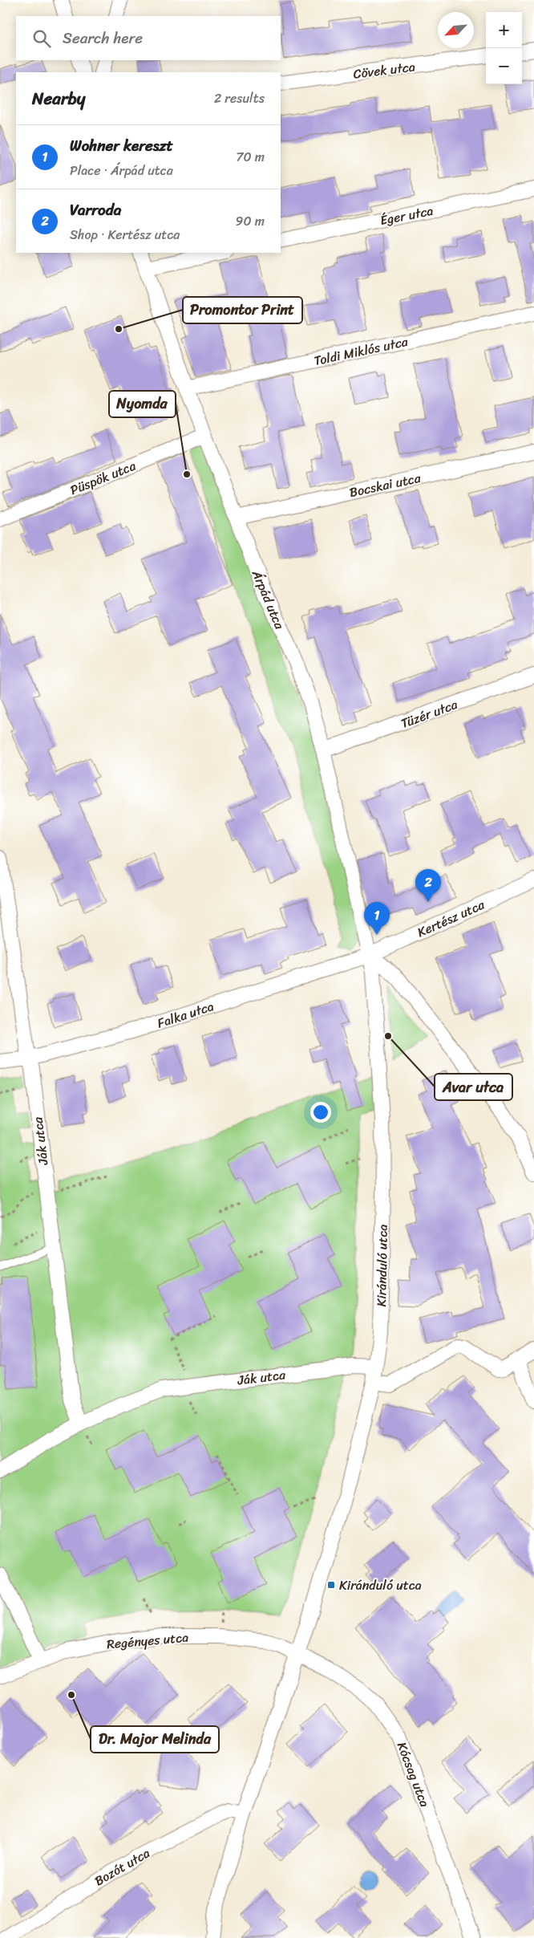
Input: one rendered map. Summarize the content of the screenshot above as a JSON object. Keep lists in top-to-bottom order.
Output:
{
  "streets": {
    "street": [
      "Cövek utca",
      "Éger utca",
      "Toldi Miklós utca",
      "Püspök utca",
      "Bocskai utca",
      "Árpád utca",
      "Tüzér utca",
      "Kertész utca",
      "Falka utca",
      "Ják utca",
      "Kiránduló utca",
      "Regényes utca",
      "Kócsag utca",
      "Bozót utca"
    ]
  },
  "crossings": [
    ["Toldi Miklós utca", "Árpád utca"],
    ["Püspök utca", "Árpád utca"],
    ["Bocskai utca", "Árpád utca"],
    ["Árpád utca", "Tüzér utca"],
    ["Árpád utca", "Kertész utca"],
    ["Árpád utca", "Falka utca"],
    ["Árpád utca", "Kiránduló utca"],
    ["Kertész utca", "Falka utca"],
    ["Kertész utca", "Kiránduló utca"],
    ["Falka utca", "Ják utca"],
    ["Falka utca", "Kiránduló utca"],
    ["Ják utca", "Kiránduló utca"],
    ["Kiránduló utca", "Regényes utca"],
    ["Kiránduló utca", "Kócsag utca"],
    ["Kiránduló utca", "Bozót utca"],
    ["Regényes utca", "Kócsag utca"]
  ],
  "places": {
    "other": [
      "Promontor Print",
      "Nyomda",
      "Avar utca",
      "Dr. Major Melinda"
    ],
    "transit": ["Kiránduló utca"]
  },
  "north": "bottom left",
  "page": {
    "map_buttons": ["+", "−"],
    "search": "Search here",
    "heading": ["Nearby", "2 results"],
    "list": [
      {
        "mark": "1",
        "name": "Wohner kereszt",
        "note": "Place · Árpád utca",
        "value": "70 m"
      },
      {
        "mark": "2",
        "name": "Varroda",
        "note": "Shop · Kertész utca",
        "value": "90 m"
      }
    ],
    "pins": ["2", "1"]
  }
}
